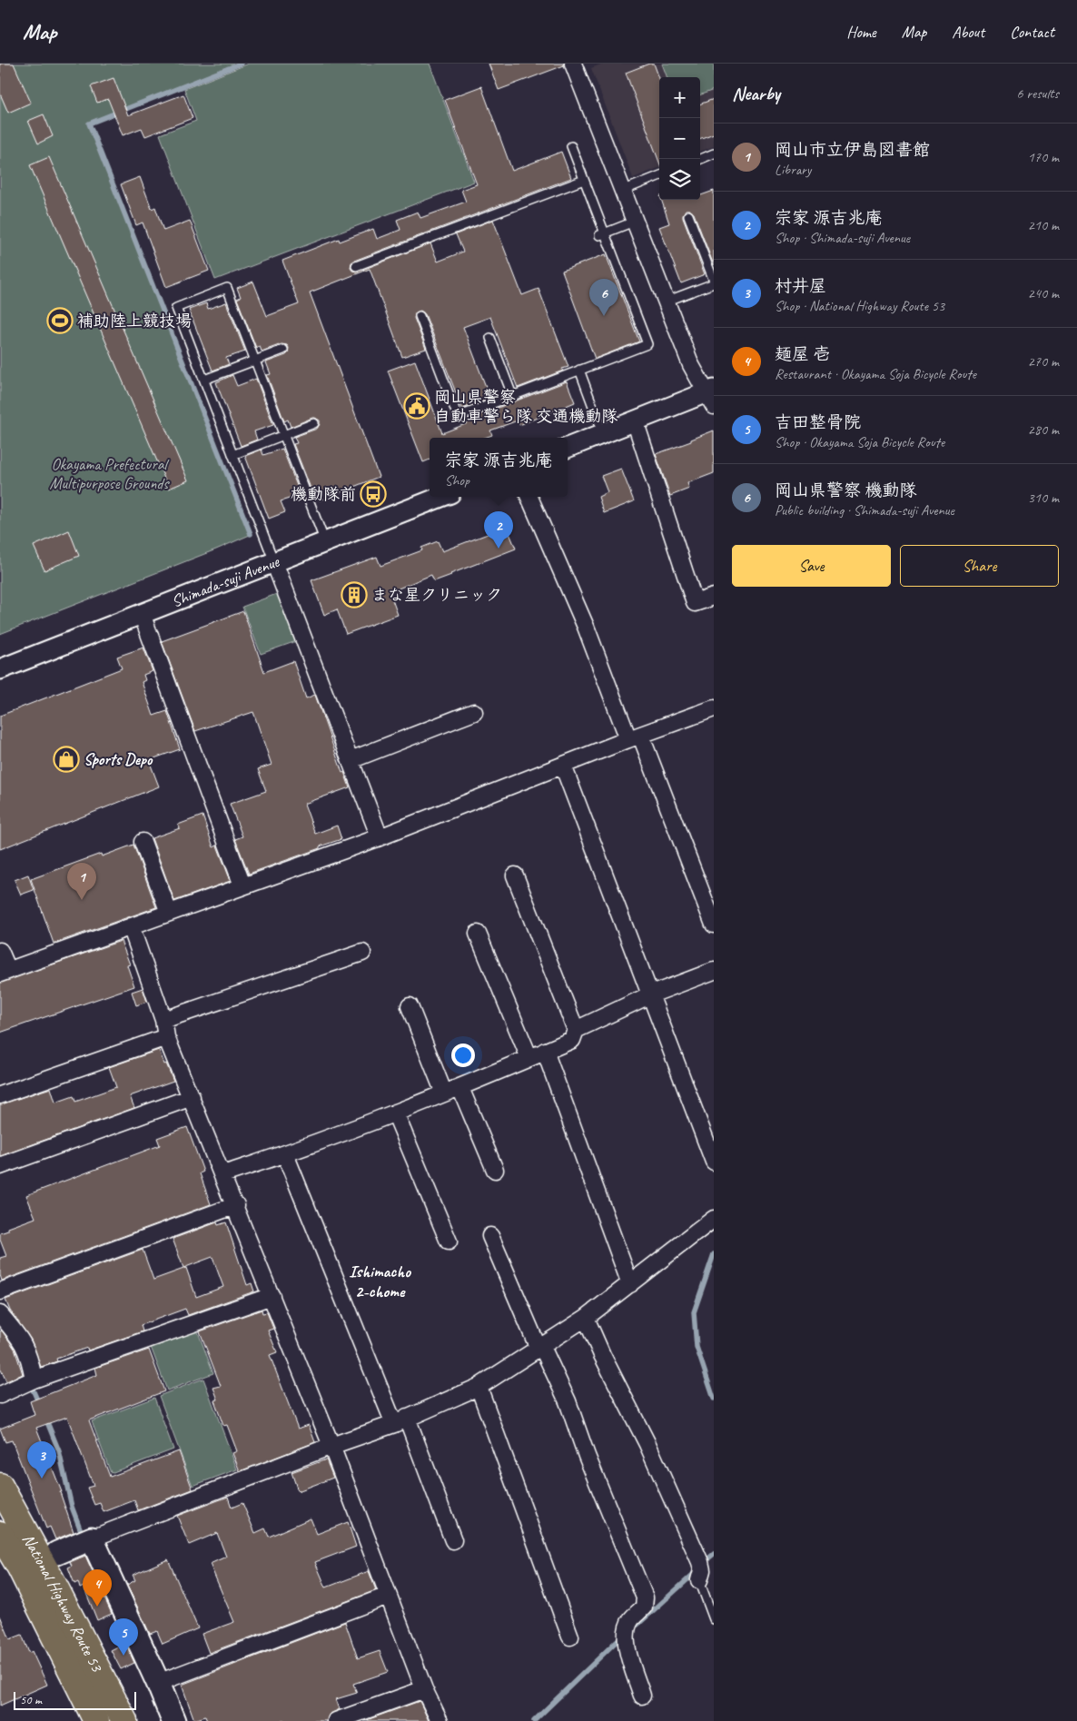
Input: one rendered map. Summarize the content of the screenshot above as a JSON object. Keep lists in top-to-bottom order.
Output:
{
  "streets": {
    "highway": ["National Highway Route 53"],
    "street": ["Shimada-suji Avenue"]
  },
  "districts": ["Ishimacho 2-chome"],
  "parks": ["Okayama Prefectural Multipurpose Grounds"],
  "places": {
    "sports": ["補助陸上競技場"],
    "public building": ["岡山県警察 自動車警ら隊 交通機動隊"],
    "bus stop": ["機動隊前"],
    "building": ["まな星クリニック"],
    "shop": ["Sports Depo"]
  },
  "scale_bar": "50 m",
  "page": {
    "header": "Map",
    "nav": [
      "Home",
      "Map",
      "About",
      "Contact"
    ],
    "heading": ["Nearby", "6 results"],
    "map_buttons": ["+", "−"],
    "list": [
      {
        "mark": "1",
        "name": "岡山市立伊島図書館",
        "note": "Library",
        "value": "170 m"
      },
      {
        "mark": "2",
        "name": "宗家 源吉兆庵",
        "note": "Shop · Shimada-suji Avenue",
        "value": "210 m"
      },
      {
        "mark": "3",
        "name": "村井屋",
        "note": "Shop · National Highway Route 53",
        "value": "240 m"
      },
      {
        "mark": "4",
        "name": "麺屋 壱",
        "note": "Restaurant · Okayama Soja Bicycle Route",
        "value": "270 m"
      },
      {
        "mark": "5",
        "name": "吉田整骨院",
        "note": "Shop · Okayama Soja Bicycle Route",
        "value": "280 m"
      },
      {
        "mark": "6",
        "name": "岡山県警察 機動隊",
        "note": "Public building · Shimada-suji Avenue",
        "value": "310 m"
      }
    ],
    "pins": [
      "6",
      "2",
      "1",
      "3",
      "4",
      "5"
    ],
    "popup": ["宗家 源吉兆庵", "Shop"],
    "buttons": ["Save", "Share"],
    "scale": "50 m"
  }
}
